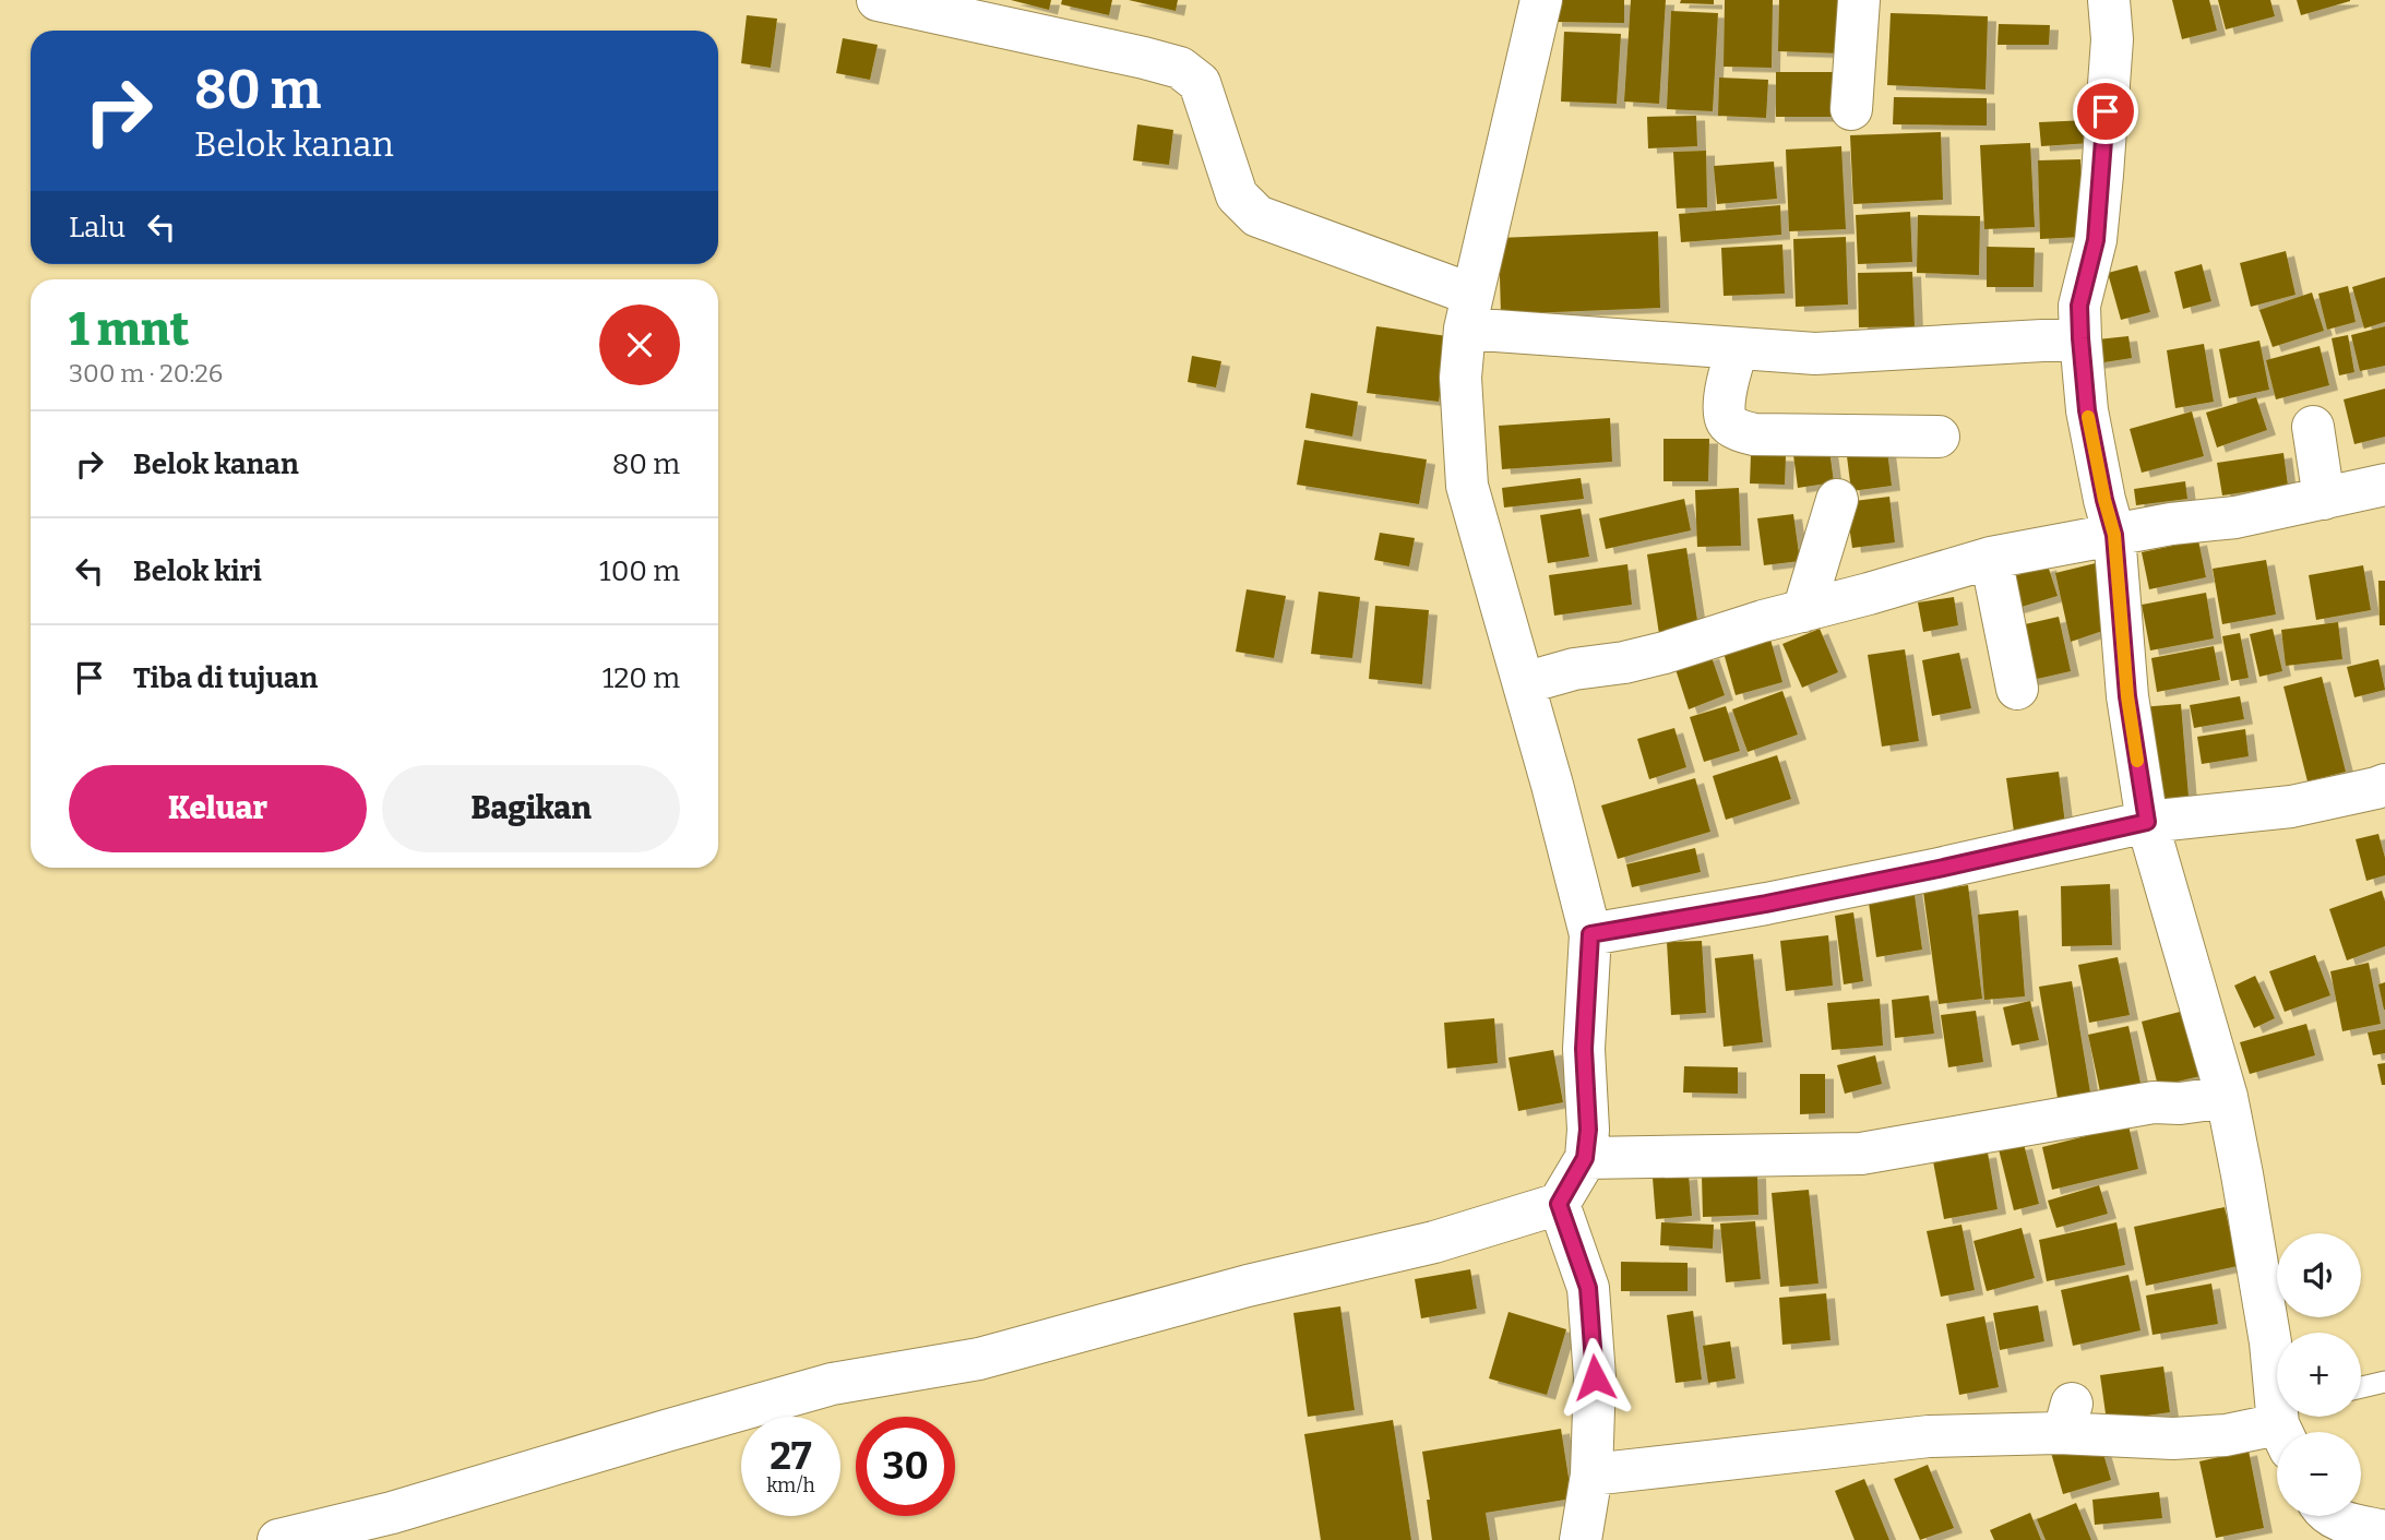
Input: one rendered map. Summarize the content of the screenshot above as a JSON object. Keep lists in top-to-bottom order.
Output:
{
  "page": {
    "turn": ["80 m", "Belok kanan"],
    "then": "Lalu",
    "heading": ["1 mnt", "300 m · 20:26"],
    "list": [
      {
        "name": "Belok kanan",
        "value": "80 m"
      },
      {
        "name": "Belok kiri",
        "value": "100 m"
      },
      {
        "name": "Tiba di tujuan",
        "value": "120 m"
      }
    ],
    "buttons": ["Keluar", "Bagikan"],
    "map_buttons": ["+", "−"],
    "speed": "27 km/h",
    "limit": "30"
  }
}
